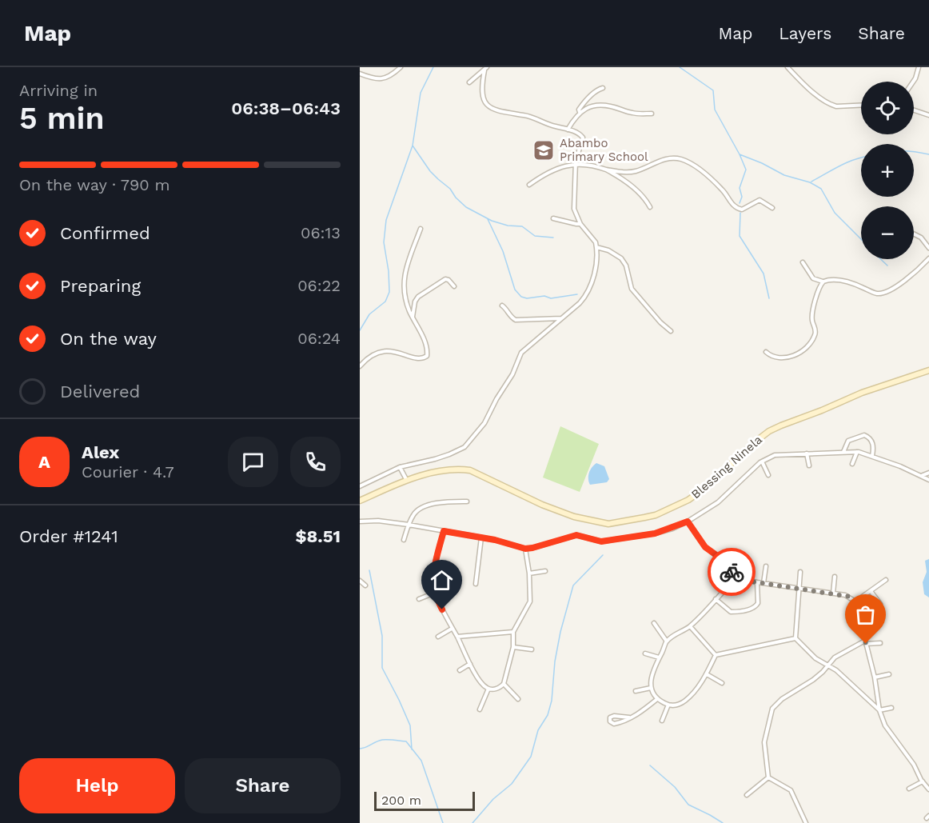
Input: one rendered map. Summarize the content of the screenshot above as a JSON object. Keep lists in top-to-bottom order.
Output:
{
  "streets": {
    "street": ["Blessing Ninela"]
  },
  "places": {
    "school or university": ["Abambo Primary School"]
  },
  "scale_bar": "200 m",
  "page": {
    "header": "Map",
    "nav": ["Map", "Layers", "Share"],
    "heading": ["5 min", "Arriving in", "06:38–06:43"],
    "panel": [
      "Alex",
      "Courier · 4.7",
      "Order #1241",
      "$8.51"
    ],
    "map_buttons": ["+", "−"],
    "bar": "On the way · 790 m",
    "list": [
      ["Confirmed", "06:13"],
      ["Preparing", "06:22"],
      ["On the way", "06:24"],
      "Delivered"
    ],
    "round": "A",
    "buttons": ["Help", "Share"],
    "scale": "200 m"
  }
}
